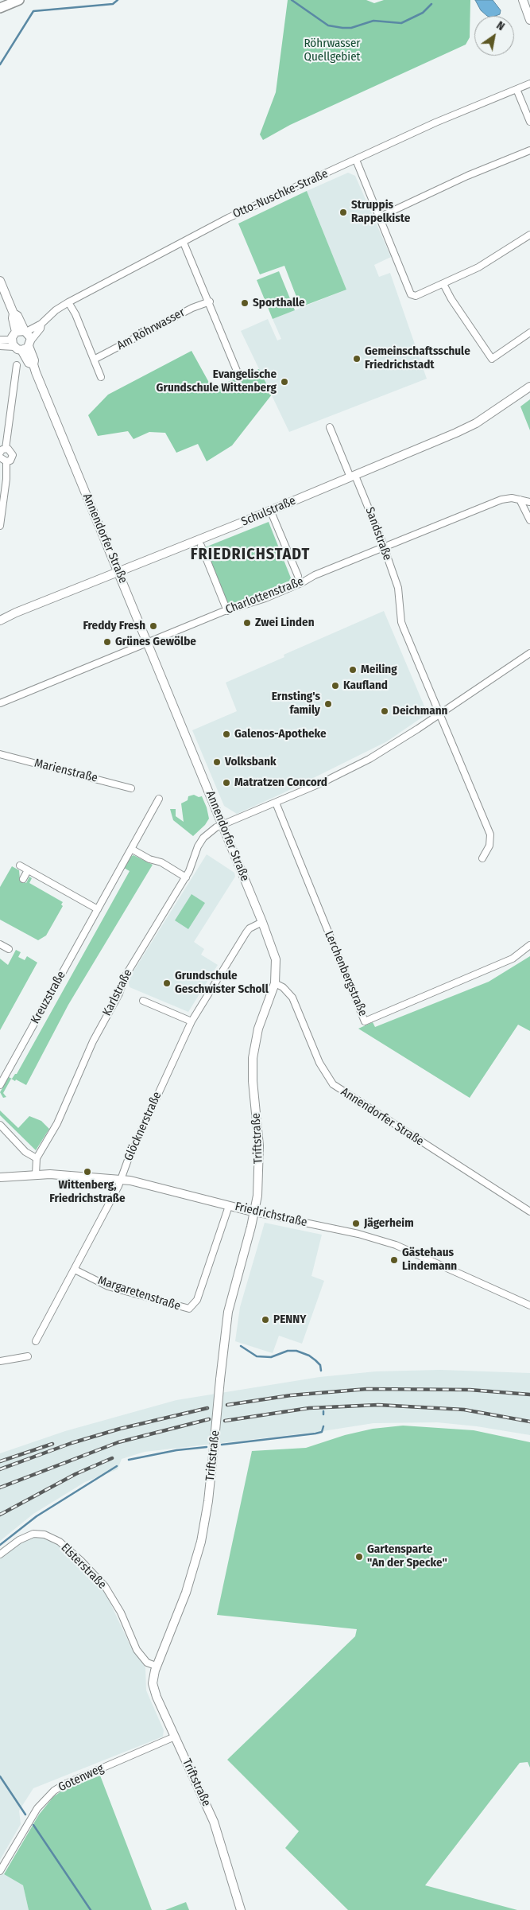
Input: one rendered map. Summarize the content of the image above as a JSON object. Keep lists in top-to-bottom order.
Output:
{
  "streets": {
    "main road": [
      "Schulstraße",
      "Annendorfer Straße",
      "Triftstraße",
      "Friedrichstraße"
    ],
    "street": [
      "Otto-Nuschke-Straße",
      "Am Röhrwasser",
      "Sandstraße",
      "Charlottenstraße",
      "Marienstraße",
      "Lerchenbergstraße",
      "Karlstraße",
      "Kreuzstraße",
      "Glöcknerstraße",
      "Margaretenstraße",
      "Elsterstraße",
      "Gotenweg"
    ]
  },
  "crossings": [
    ["Otto-Nuschke-Straße", "Annendorfer Straße"],
    ["Schulstraße", "Sandstraße"],
    ["Schulstraße", "Annendorfer Straße"],
    ["Sandstraße", "Charlottenstraße"],
    ["Annendorfer Straße", "Charlottenstraße"],
    ["Annendorfer Straße", "Karlstraße"],
    ["Annendorfer Straße", "Glöcknerstraße"],
    ["Annendorfer Straße", "Triftstraße"],
    ["Karlstraße", "Friedrichstraße"],
    ["Glöcknerstraße", "Friedrichstraße"],
    ["Glöcknerstraße", "Margaretenstraße"],
    ["Triftstraße", "Friedrichstraße"],
    ["Triftstraße", "Elsterstraße"],
    ["Triftstraße", "Gotenweg"],
    ["Friedrichstraße", "Margaretenstraße"]
  ],
  "districts": ["FRIEDRICHSTADT"],
  "parks": ["Röhrwasser Quellgebiet"],
  "places": [
    "Struppis Rappelkiste",
    "Sporthalle",
    "Gemeinschaftsschule Friedrichstadt",
    "Evangelische Grundschule Wittenberg",
    "Zwei Linden",
    "Freddy Fresh",
    "Grünes Gewölbe",
    "Meiling",
    "Kaufland",
    "Ernsting's family",
    "Deichmann",
    "Galenos-Apotheke",
    "Volksbank",
    "Matratzen Concord",
    "Grundschule Geschwister Scholl",
    "Wittenberg, Friedrichstraße",
    "Jägerheim",
    "Gästehaus Lindemann",
    "PENNY",
    "Gartensparte \"An der Specke\""
  ],
  "north": "top right"
}
